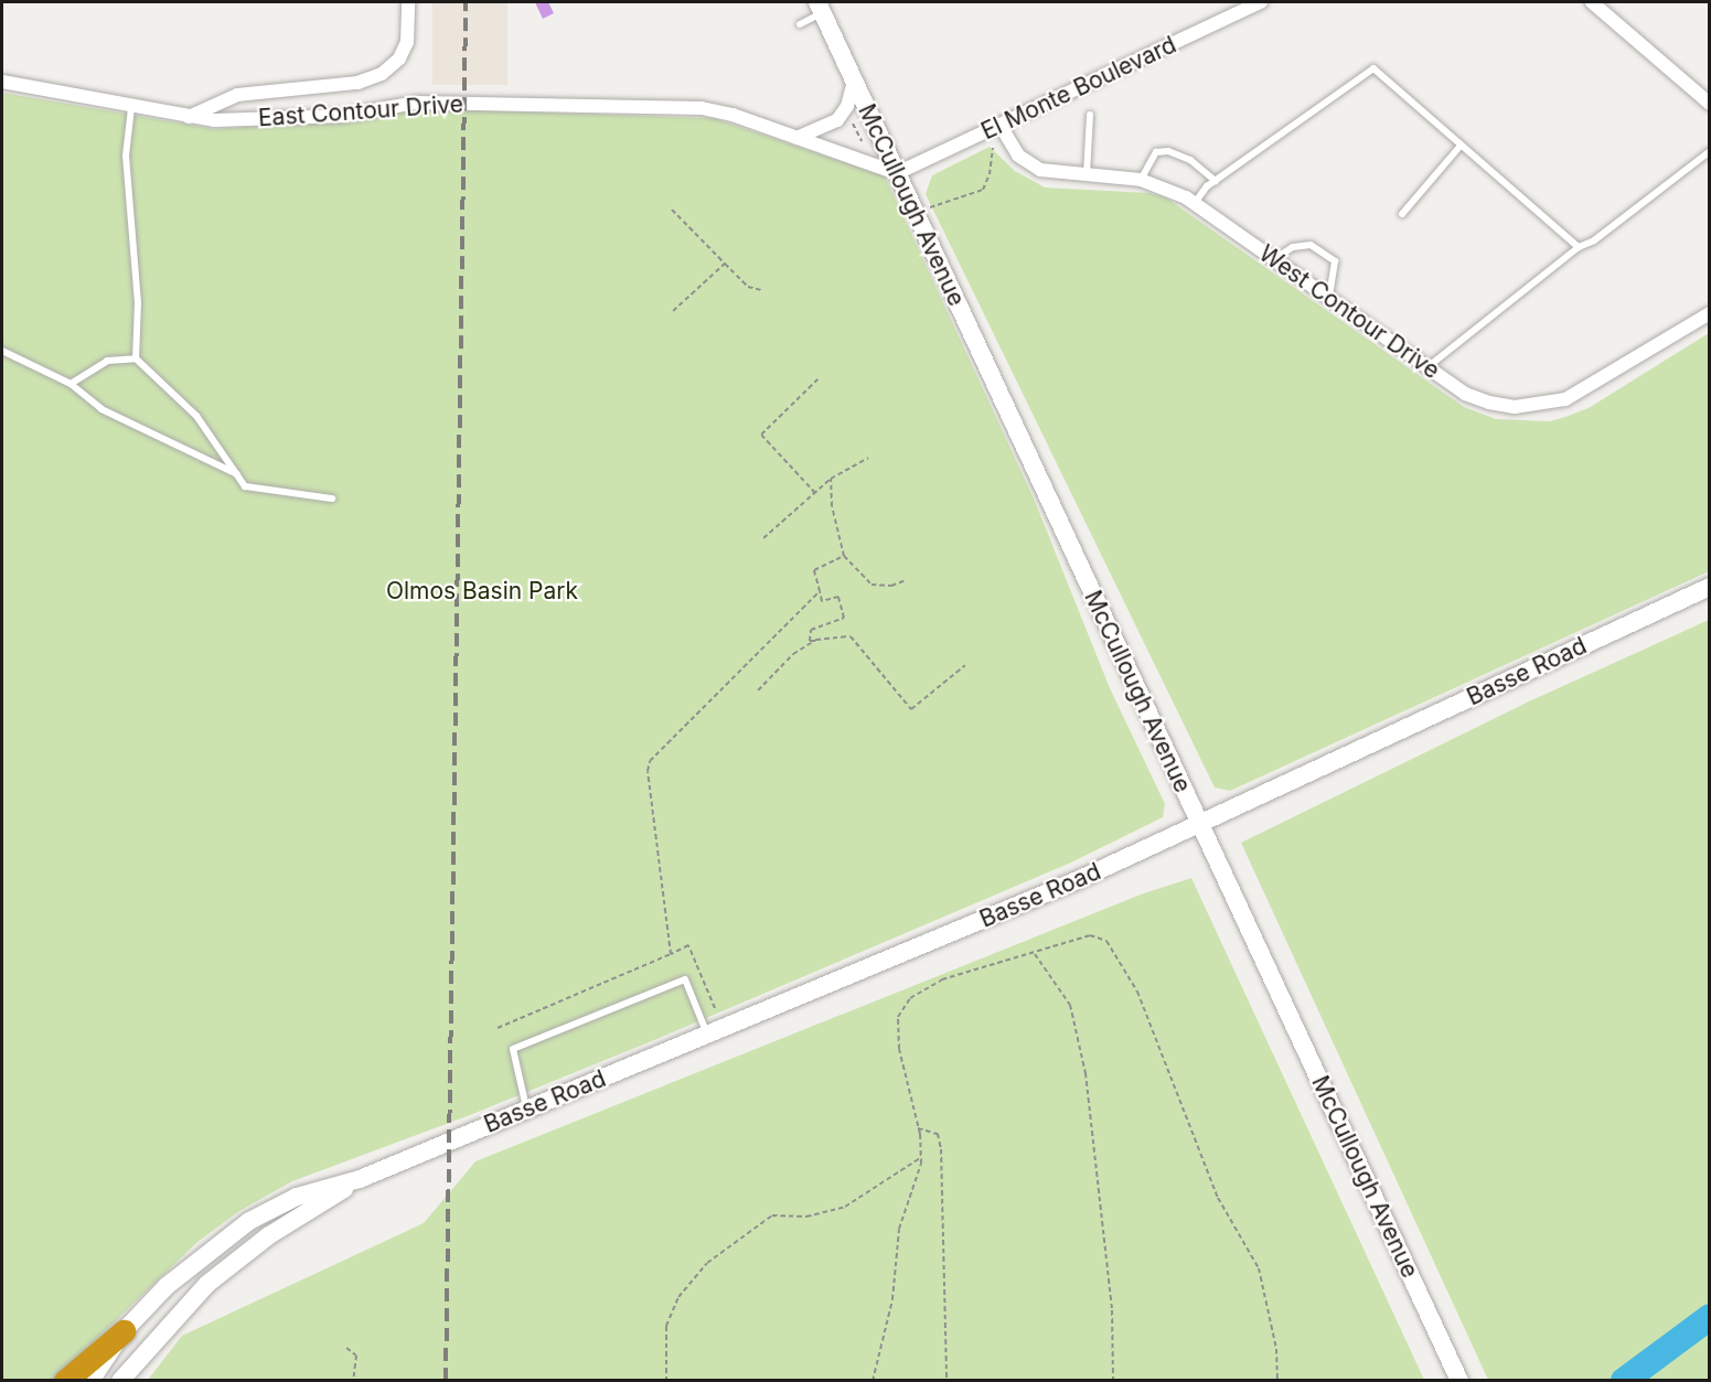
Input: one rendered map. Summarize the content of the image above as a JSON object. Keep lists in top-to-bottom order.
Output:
{
  "streets": {
    "main road": ["McCullough Avenue", "Basse Road"],
    "street": ["El Monte Boulevard", "East Contour Drive", "West Contour Drive"]
  },
  "crossings": [
    ["El Monte Boulevard", "East Contour Drive"],
    ["El Monte Boulevard", "McCullough Avenue"],
    ["El Monte Boulevard", "West Contour Drive"],
    ["East Contour Drive", "McCullough Avenue"],
    ["McCullough Avenue", "Basse Road"]
  ],
  "parks": ["Olmos Basin Park"]
}
